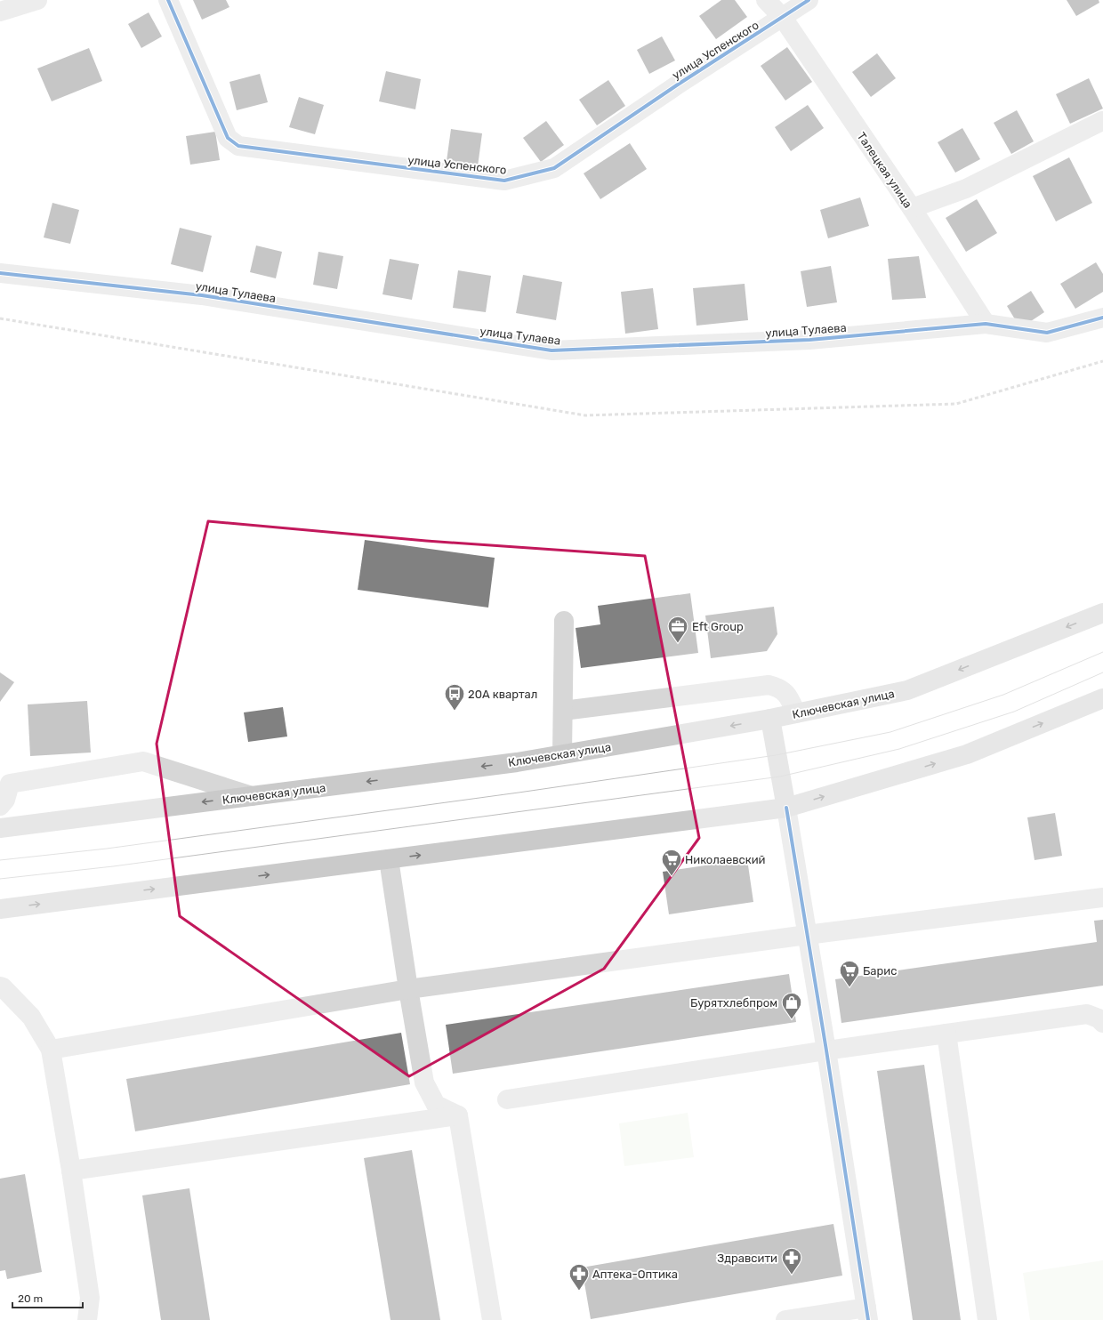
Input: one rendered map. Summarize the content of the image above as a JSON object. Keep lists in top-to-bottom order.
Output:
{
  "streets": {
    "main road": ["Ключевская улица"],
    "street": ["улица Успенского", "Талецкая улица", "улица Тулаева"]
  },
  "crossings": [
    ["улица Успенского", "Талецкая улица"],
    ["Талецкая улица", "улица Тулаева"]
  ],
  "places": {
    "office": ["Eft Group"],
    "bus stop": ["20А квартал"],
    "supermarket": ["Николаевский", "Барис"],
    "shop": ["Бурятхлебпром"],
    "pharmacy": ["Здравсити", "Аптека-Оптика"]
  },
  "scale_bar": "20 m"
}
